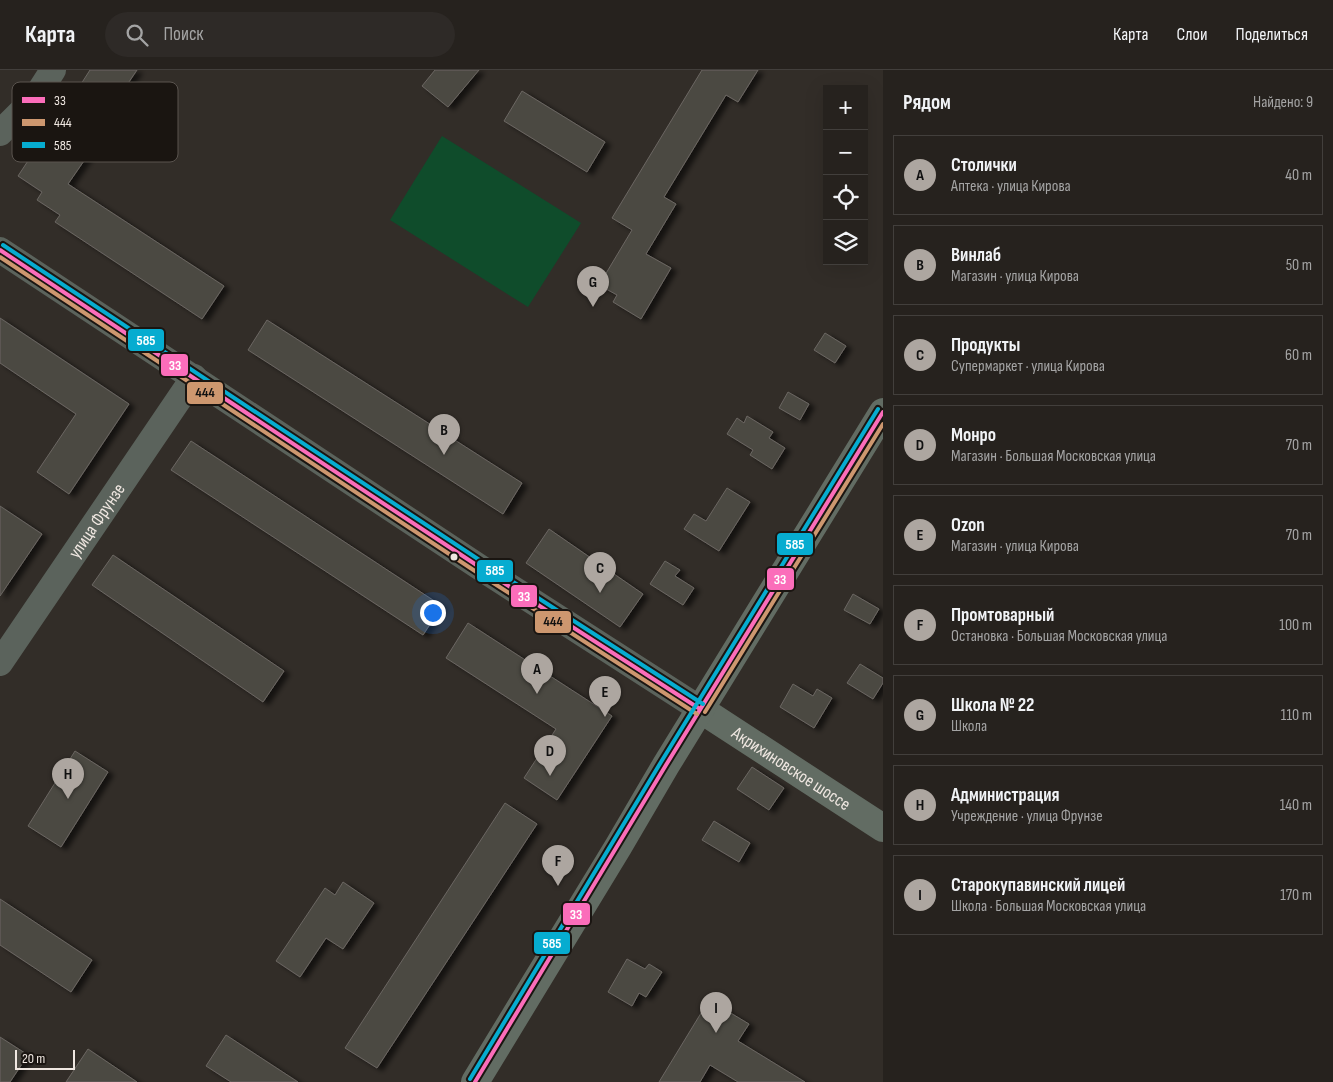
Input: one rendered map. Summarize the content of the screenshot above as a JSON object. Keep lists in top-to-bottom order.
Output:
{
  "streets": {
    "main road": ["Акрихиновское шоссе"],
    "street": ["улица Фрунзе"]
  },
  "lines": ["transit line 585", "transit line 33", "transit line 444"],
  "legend": ["33", "444", "585"],
  "scale_bar": "20 m",
  "page": {
    "header": "Карта",
    "search": "Поиск",
    "nav": ["Карта", "Слои", "Поделиться"],
    "heading": ["Рядом", "Найдено: 9"],
    "map_buttons": ["+", "−"],
    "list": [
      {
        "mark": "A",
        "name": "Столички",
        "note": "Аптека · улица Кирова",
        "value": "40 m"
      },
      {
        "mark": "B",
        "name": "Винлаб",
        "note": "Магазин · улица Кирова",
        "value": "50 m"
      },
      {
        "mark": "C",
        "name": "Продукты",
        "note": "Супермаркет · улица Кирова",
        "value": "60 m"
      },
      {
        "mark": "D",
        "name": "Монро",
        "note": "Магазин · Большая Московская улица",
        "value": "70 m"
      },
      {
        "mark": "E",
        "name": "Ozon",
        "note": "Магазин · улица Кирова",
        "value": "70 m"
      },
      {
        "mark": "F",
        "name": "Промтоварный",
        "note": "Остановка · Большая Московская улица",
        "value": "100 m"
      },
      {
        "mark": "G",
        "name": "Школа № 22",
        "note": "Школа",
        "value": "110 m"
      },
      {
        "mark": "H",
        "name": "Администрация",
        "note": "Учреждение · улица Фрунзе",
        "value": "140 m"
      },
      {
        "mark": "I",
        "name": "Старокупавинский лицей",
        "note": "Школа · Большая Московская улица",
        "value": "170 m"
      }
    ],
    "pins": [
      "G",
      "B",
      "C",
      "A",
      "E",
      "D",
      "H",
      "F",
      "I"
    ],
    "scale": "20 m"
  }
}
